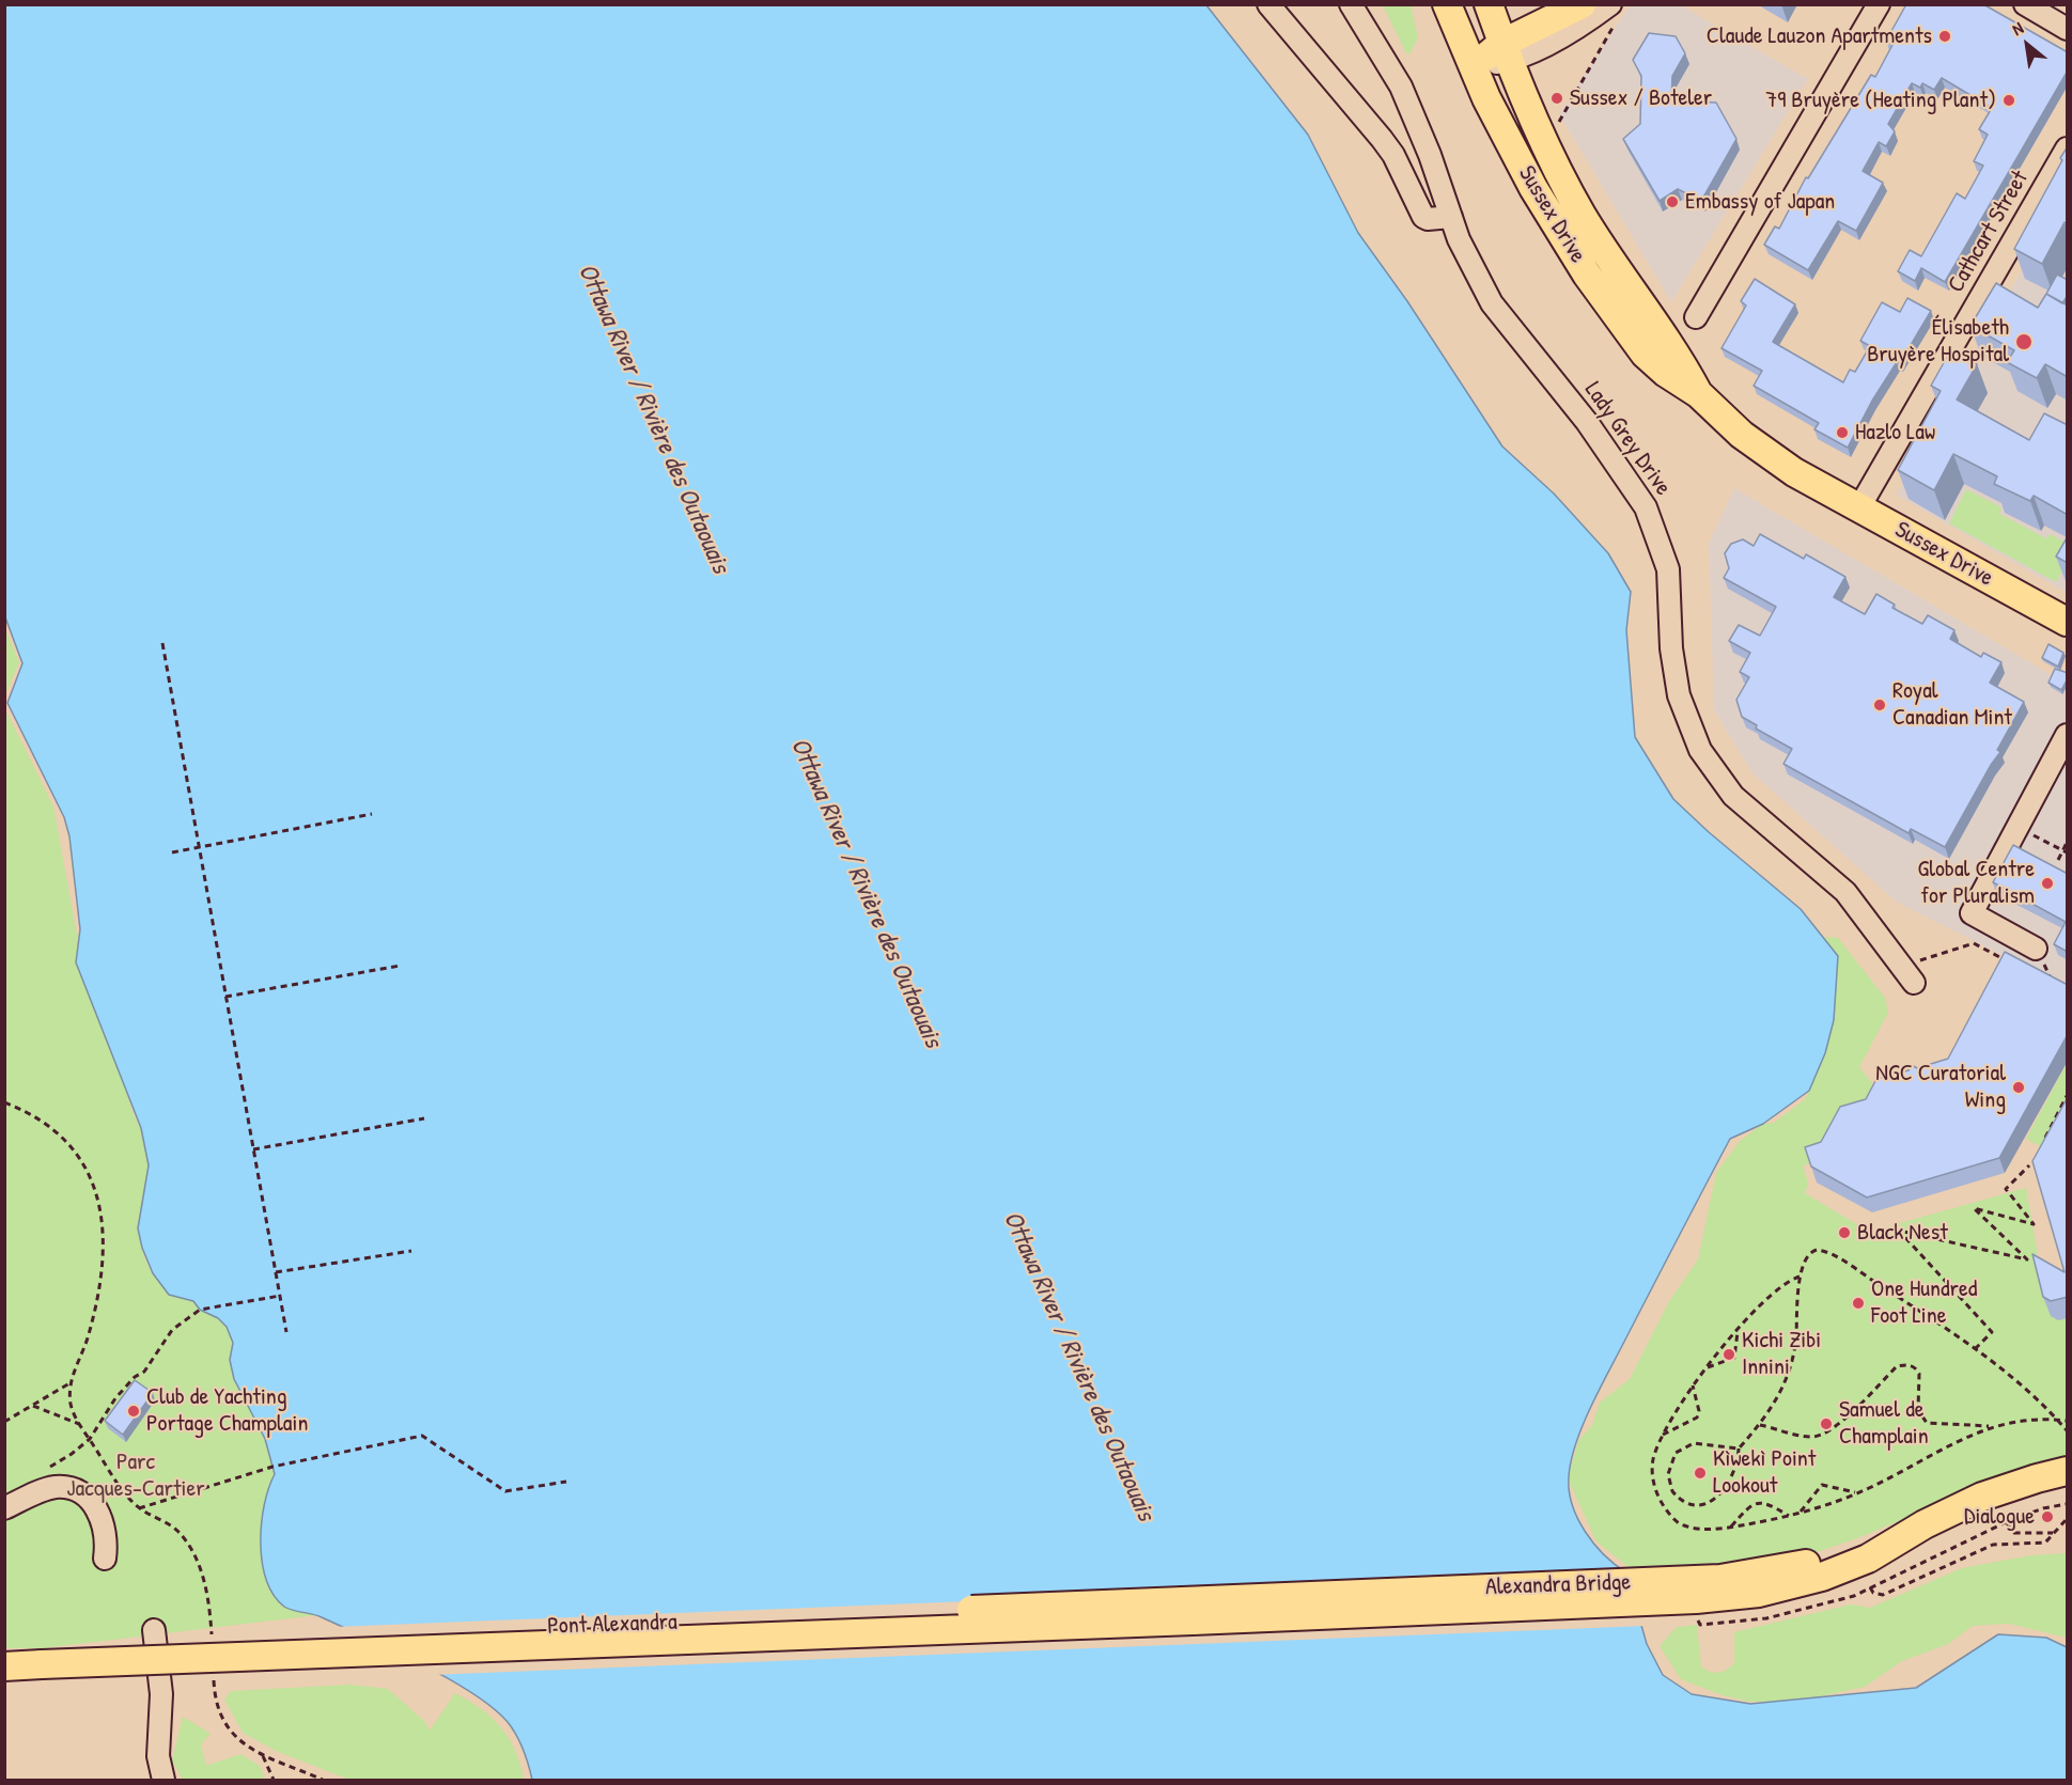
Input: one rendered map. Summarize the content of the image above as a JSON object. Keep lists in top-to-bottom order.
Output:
{
  "streets": {
    "main road": ["Sussex Drive", "Alexandra Bridge", "Pont Alexandra"],
    "street": ["Cathcart Street", "Lady Grey Drive"]
  },
  "crossings": [
    ["Sussex Drive", "Cathcart Street"],
    ["Alexandra Bridge", "Pont Alexandra"]
  ],
  "water": ["Ottawa River / Rivière des Outaouais"],
  "parks": ["Parc Jacques-Cartier"],
  "places": [
    "Claude Lauzon Apartments",
    "Sussex / Boteler",
    "79 Bruyère (Heating Plant)",
    "Embassy of Japan",
    "Élisabeth Bruyère Hospital",
    "Hazlo Law",
    "Royal Canadian Mint",
    "Global Centre for Pluralism",
    "NGC Curatorial Wing",
    "Black Nest",
    "One Hundred Foot Line",
    "Kichi Zibi Innini",
    "Club de Yachting Portage Champlain",
    "Samuel de Champlain",
    "Kìwekì Point Lookout",
    "Dialogue"
  ],
  "north": "top left"
}
